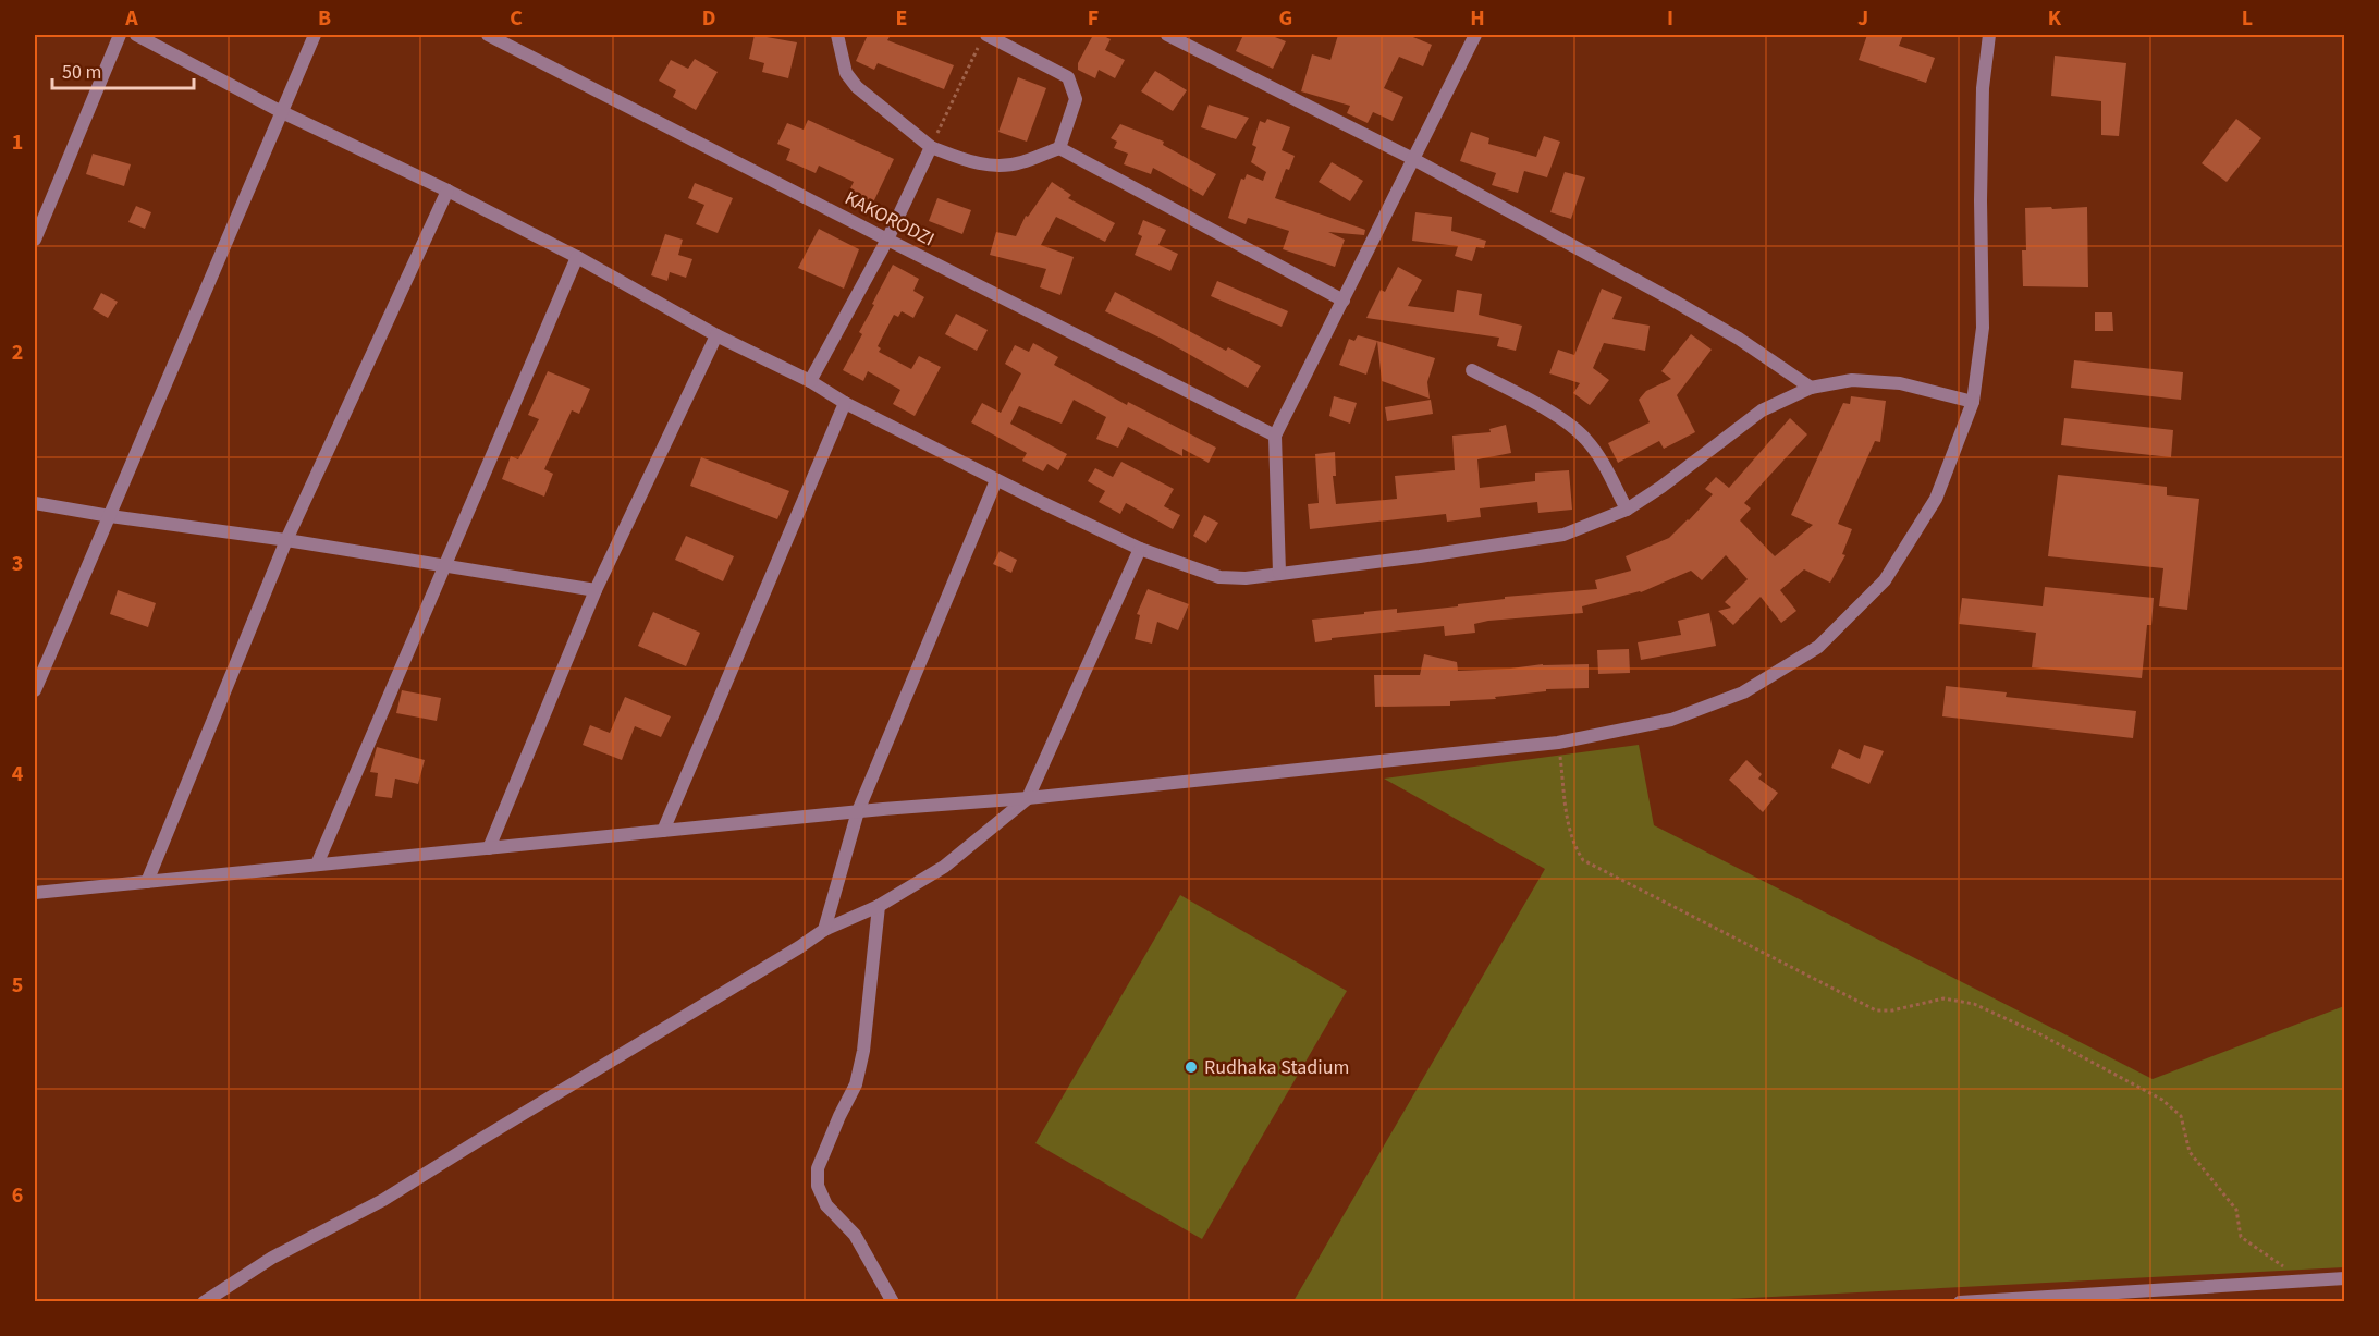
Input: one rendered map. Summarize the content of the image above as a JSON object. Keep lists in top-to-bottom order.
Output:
{
  "streets": {
    "street": ["KAKORODZI"]
  },
  "places": ["Rudhaka Stadium"],
  "scale_bar": "50 m",
  "grid": {
    "columns": [
      "A",
      "B",
      "C",
      "D",
      "E",
      "F",
      "G",
      "H",
      "I",
      "J",
      "K",
      "L"
    ],
    "rows": [
      "1",
      "2",
      "3",
      "4",
      "5",
      "6"
    ]
  }
}
